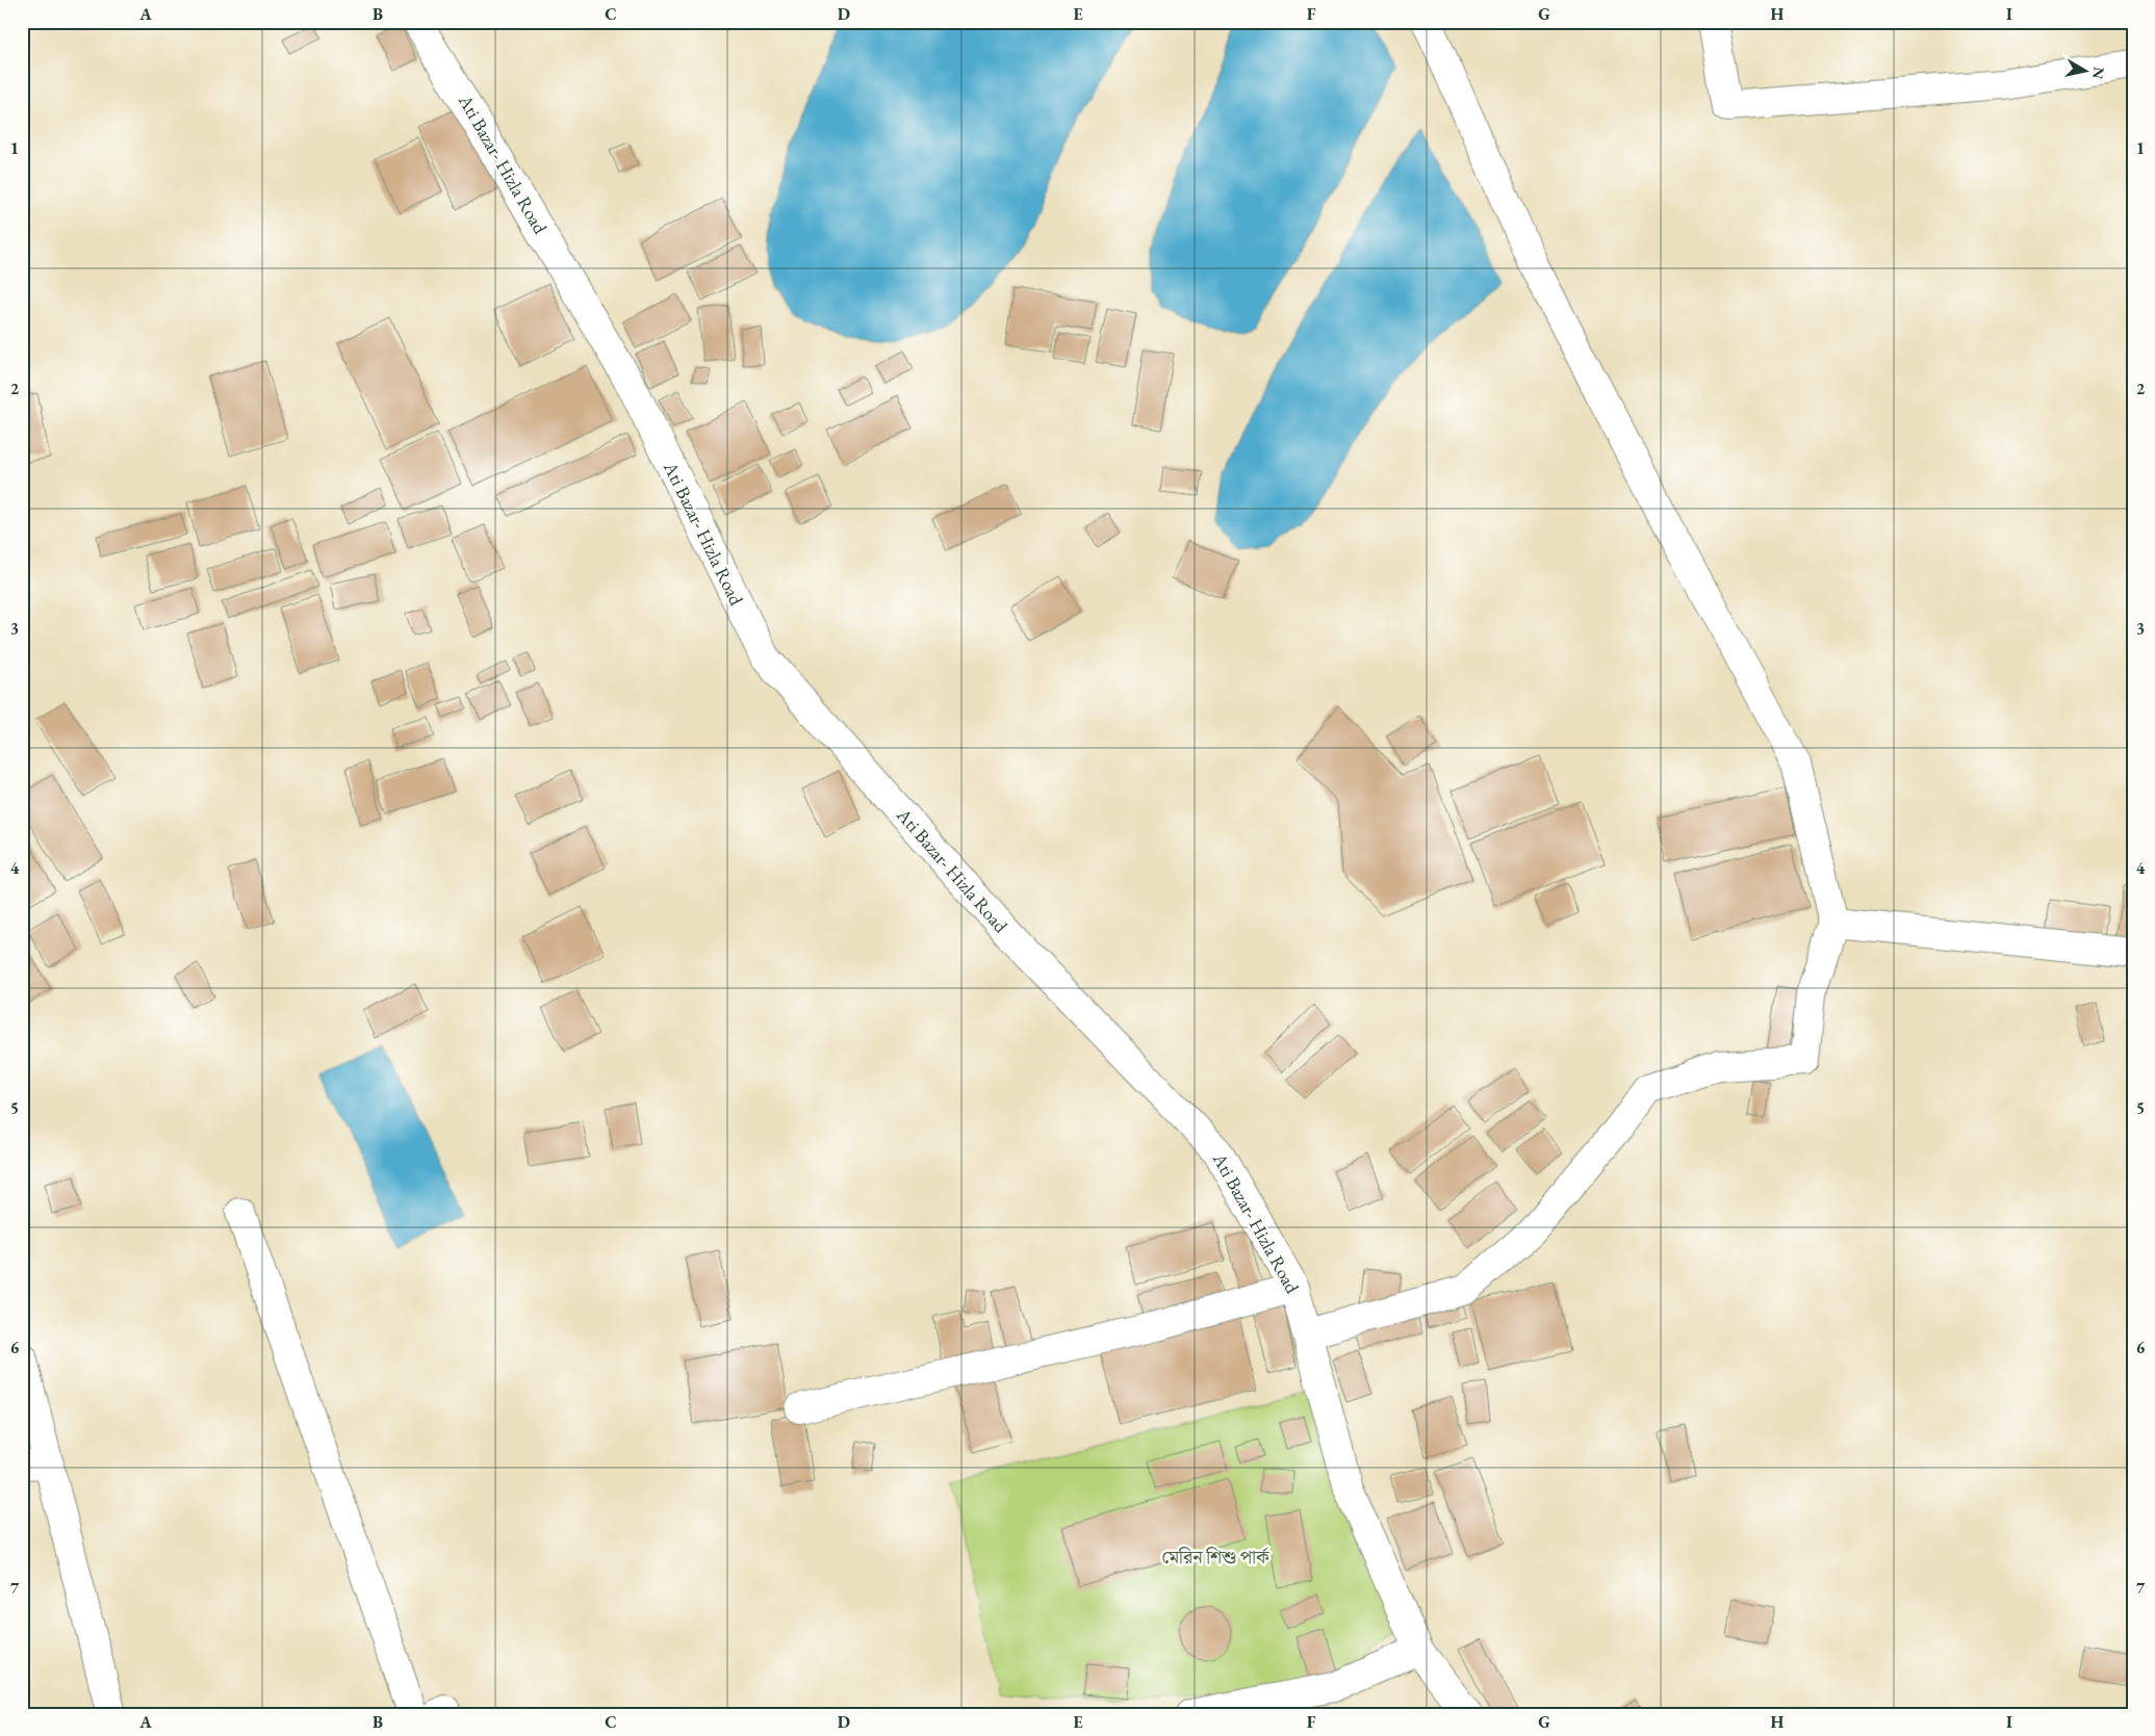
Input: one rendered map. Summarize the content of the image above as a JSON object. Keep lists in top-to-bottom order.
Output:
{
  "streets": {
    "street": ["Ati Bazar- Hizla Road"]
  },
  "parks": ["মেরিন শিশু পার্ক"],
  "north": "right",
  "grid": {
    "columns": [
      "A",
      "B",
      "C",
      "D",
      "E",
      "F",
      "G",
      "H",
      "I"
    ],
    "rows": [
      "1",
      "2",
      "3",
      "4",
      "5",
      "6",
      "7"
    ]
  }
}
